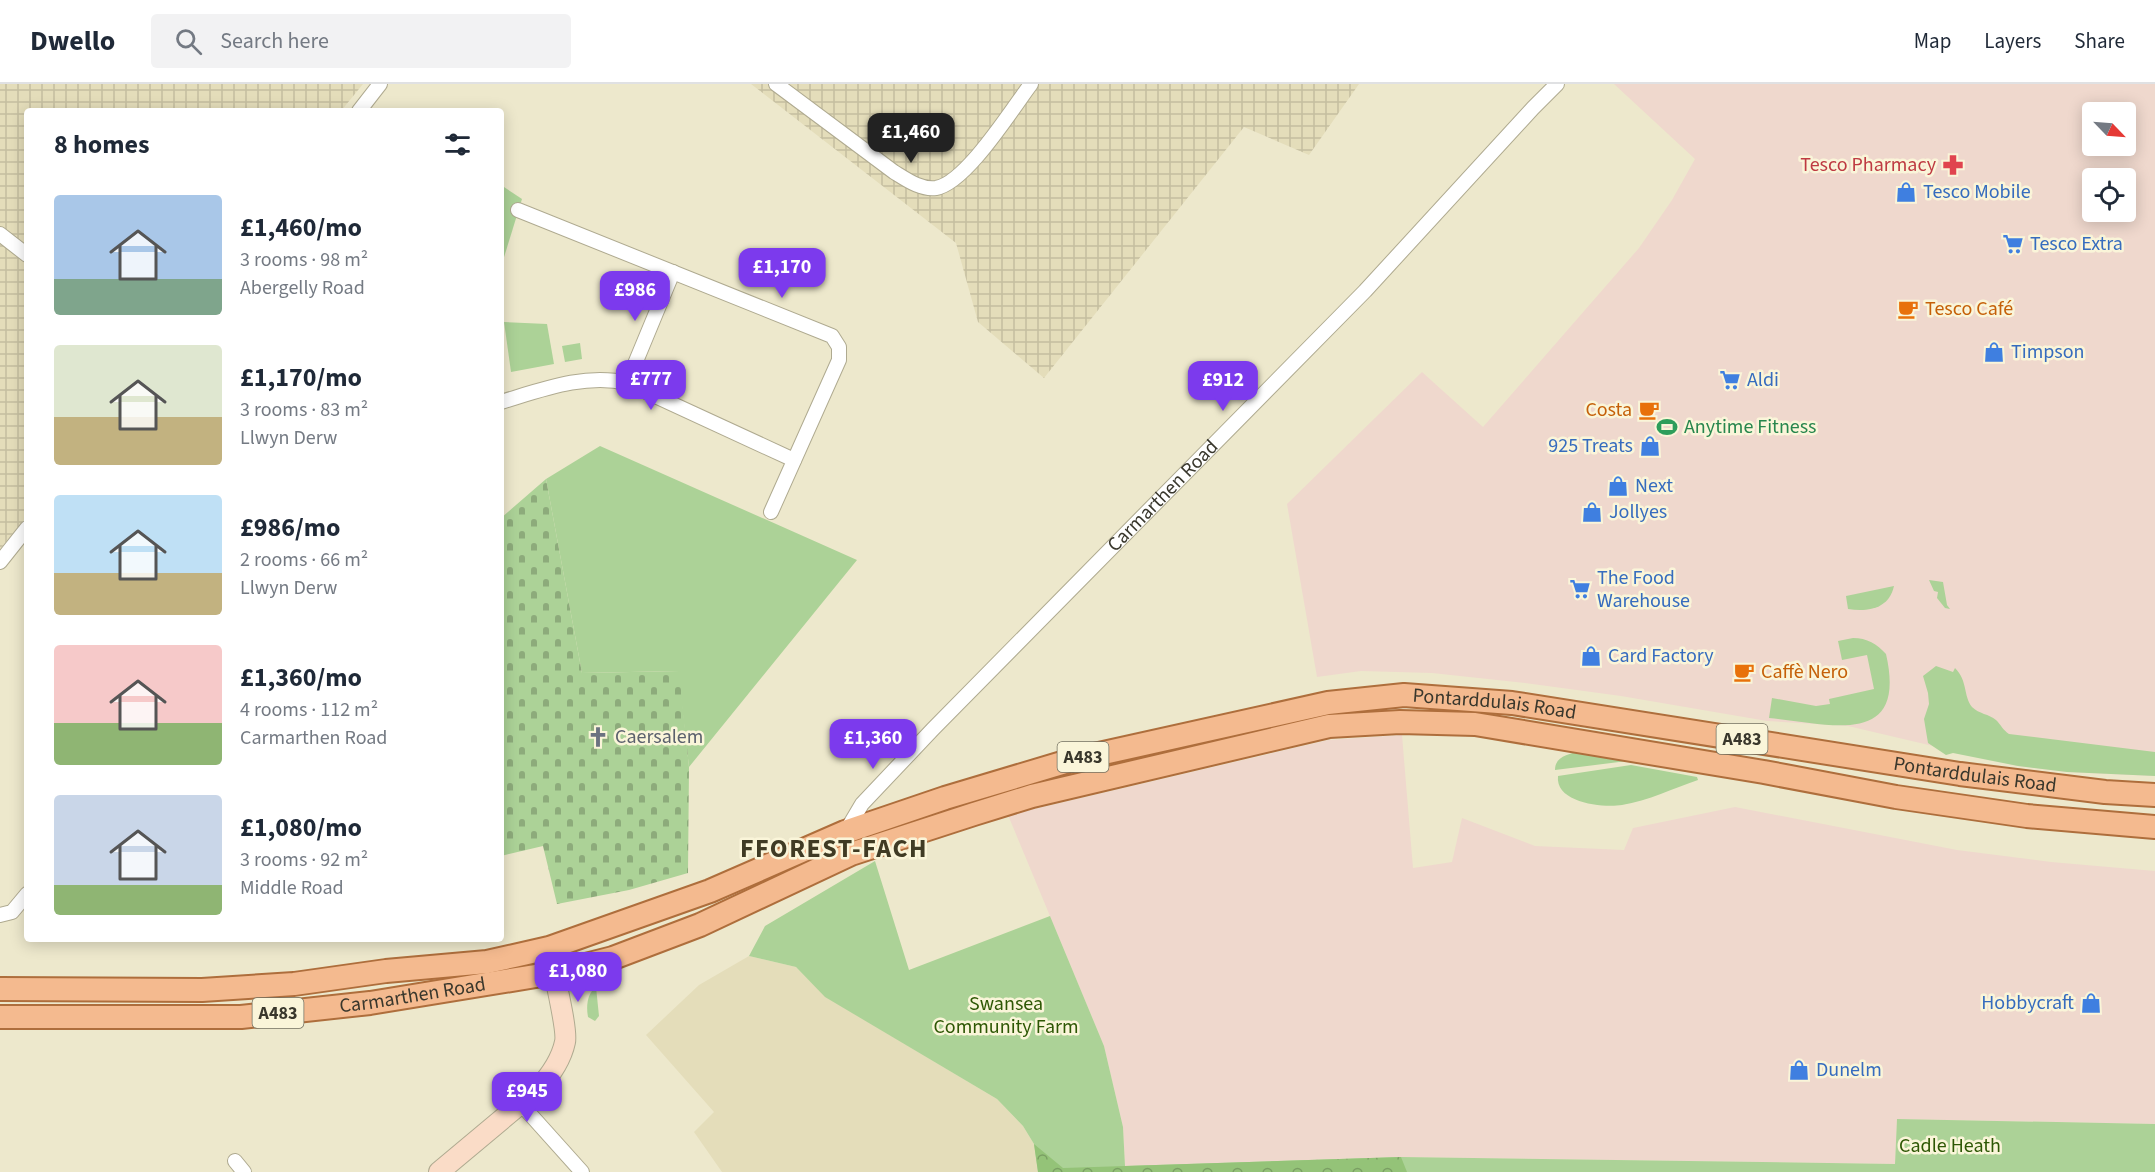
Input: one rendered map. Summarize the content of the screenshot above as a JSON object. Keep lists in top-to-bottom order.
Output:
{
  "streets": {
    "main road": ["Carmarthen Road", "Pontarddulais Road", "A483"]
  },
  "crossings": [
    ["Carmarthen Road", "Pontarddulais Road"]
  ],
  "districts": ["FFOREST-FACH"],
  "parks": ["Swansea Community Farm", "Cadle Heath"],
  "places": {
    "pharmacy": ["Tesco Pharmacy"],
    "shop": [
      "Tesco Mobile",
      "Timpson",
      "925 Treats",
      "Next",
      "Jollyes",
      "Card Factory",
      "Hobbycraft",
      "Dunelm"
    ],
    "supermarket": ["Tesco Extra", "Aldi", "The Food Warehouse"],
    "cafe": ["Tesco Café", "Costa", "Caffè Nero"],
    "sports": ["Anytime Fitness"],
    "church": ["Caersalem"]
  },
  "north": "bottom right",
  "page": {
    "header": "Dwello",
    "search": "Search here",
    "nav": ["Map", "Layers", "Share"],
    "heading": "8 homes",
    "price": [
      "£1,460",
      "£1,170",
      "£986",
      "£777",
      "£912",
      "£1,360",
      "£1,080",
      "£945"
    ],
    "list": [
      {
        "name": "£1,460/mo",
        "note": "3 rooms · 98 m² · Abergelly Road"
      },
      {
        "name": "£1,170/mo",
        "note": "3 rooms · 83 m² · Llwyn Derw"
      },
      {
        "name": "£986/mo",
        "note": "2 rooms · 66 m² · Llwyn Derw"
      },
      {
        "name": "£1,360/mo",
        "note": "4 rooms · 112 m² · Carmarthen Road"
      },
      {
        "name": "£1,080/mo",
        "note": "3 rooms · 92 m² · Middle Road"
      }
    ]
  }
}
